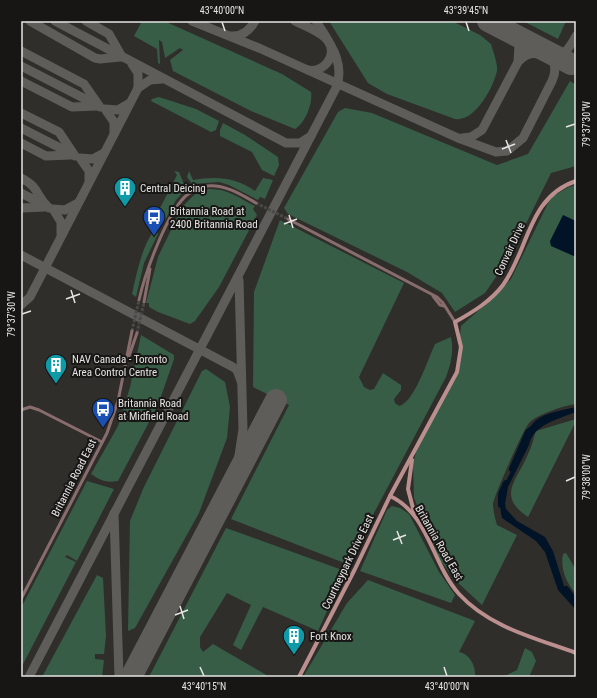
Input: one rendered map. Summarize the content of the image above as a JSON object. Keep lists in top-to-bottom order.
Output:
{
  "streets": {
    "street": ["Convair Drive", "Britannia Road East", "Courtneypark Drive East"]
  },
  "crossings": [
    ["Britannia Road East", "Courtneypark Drive East"]
  ],
  "places": {
    "building": ["Central Deicing", "NAV Canada - Toronto Area Control Centre", "Fort Knox"],
    "bus stop": ["Britannia Road at 2400 Britannia Road", "Britannia Road at Midfield Road"]
  },
  "coordinates": [
    "43°40'00\"N",
    "43°39'45\"N",
    "79°37'30\"W",
    "79°38'00\"W",
    "43°40'15\"N"
  ]
}
